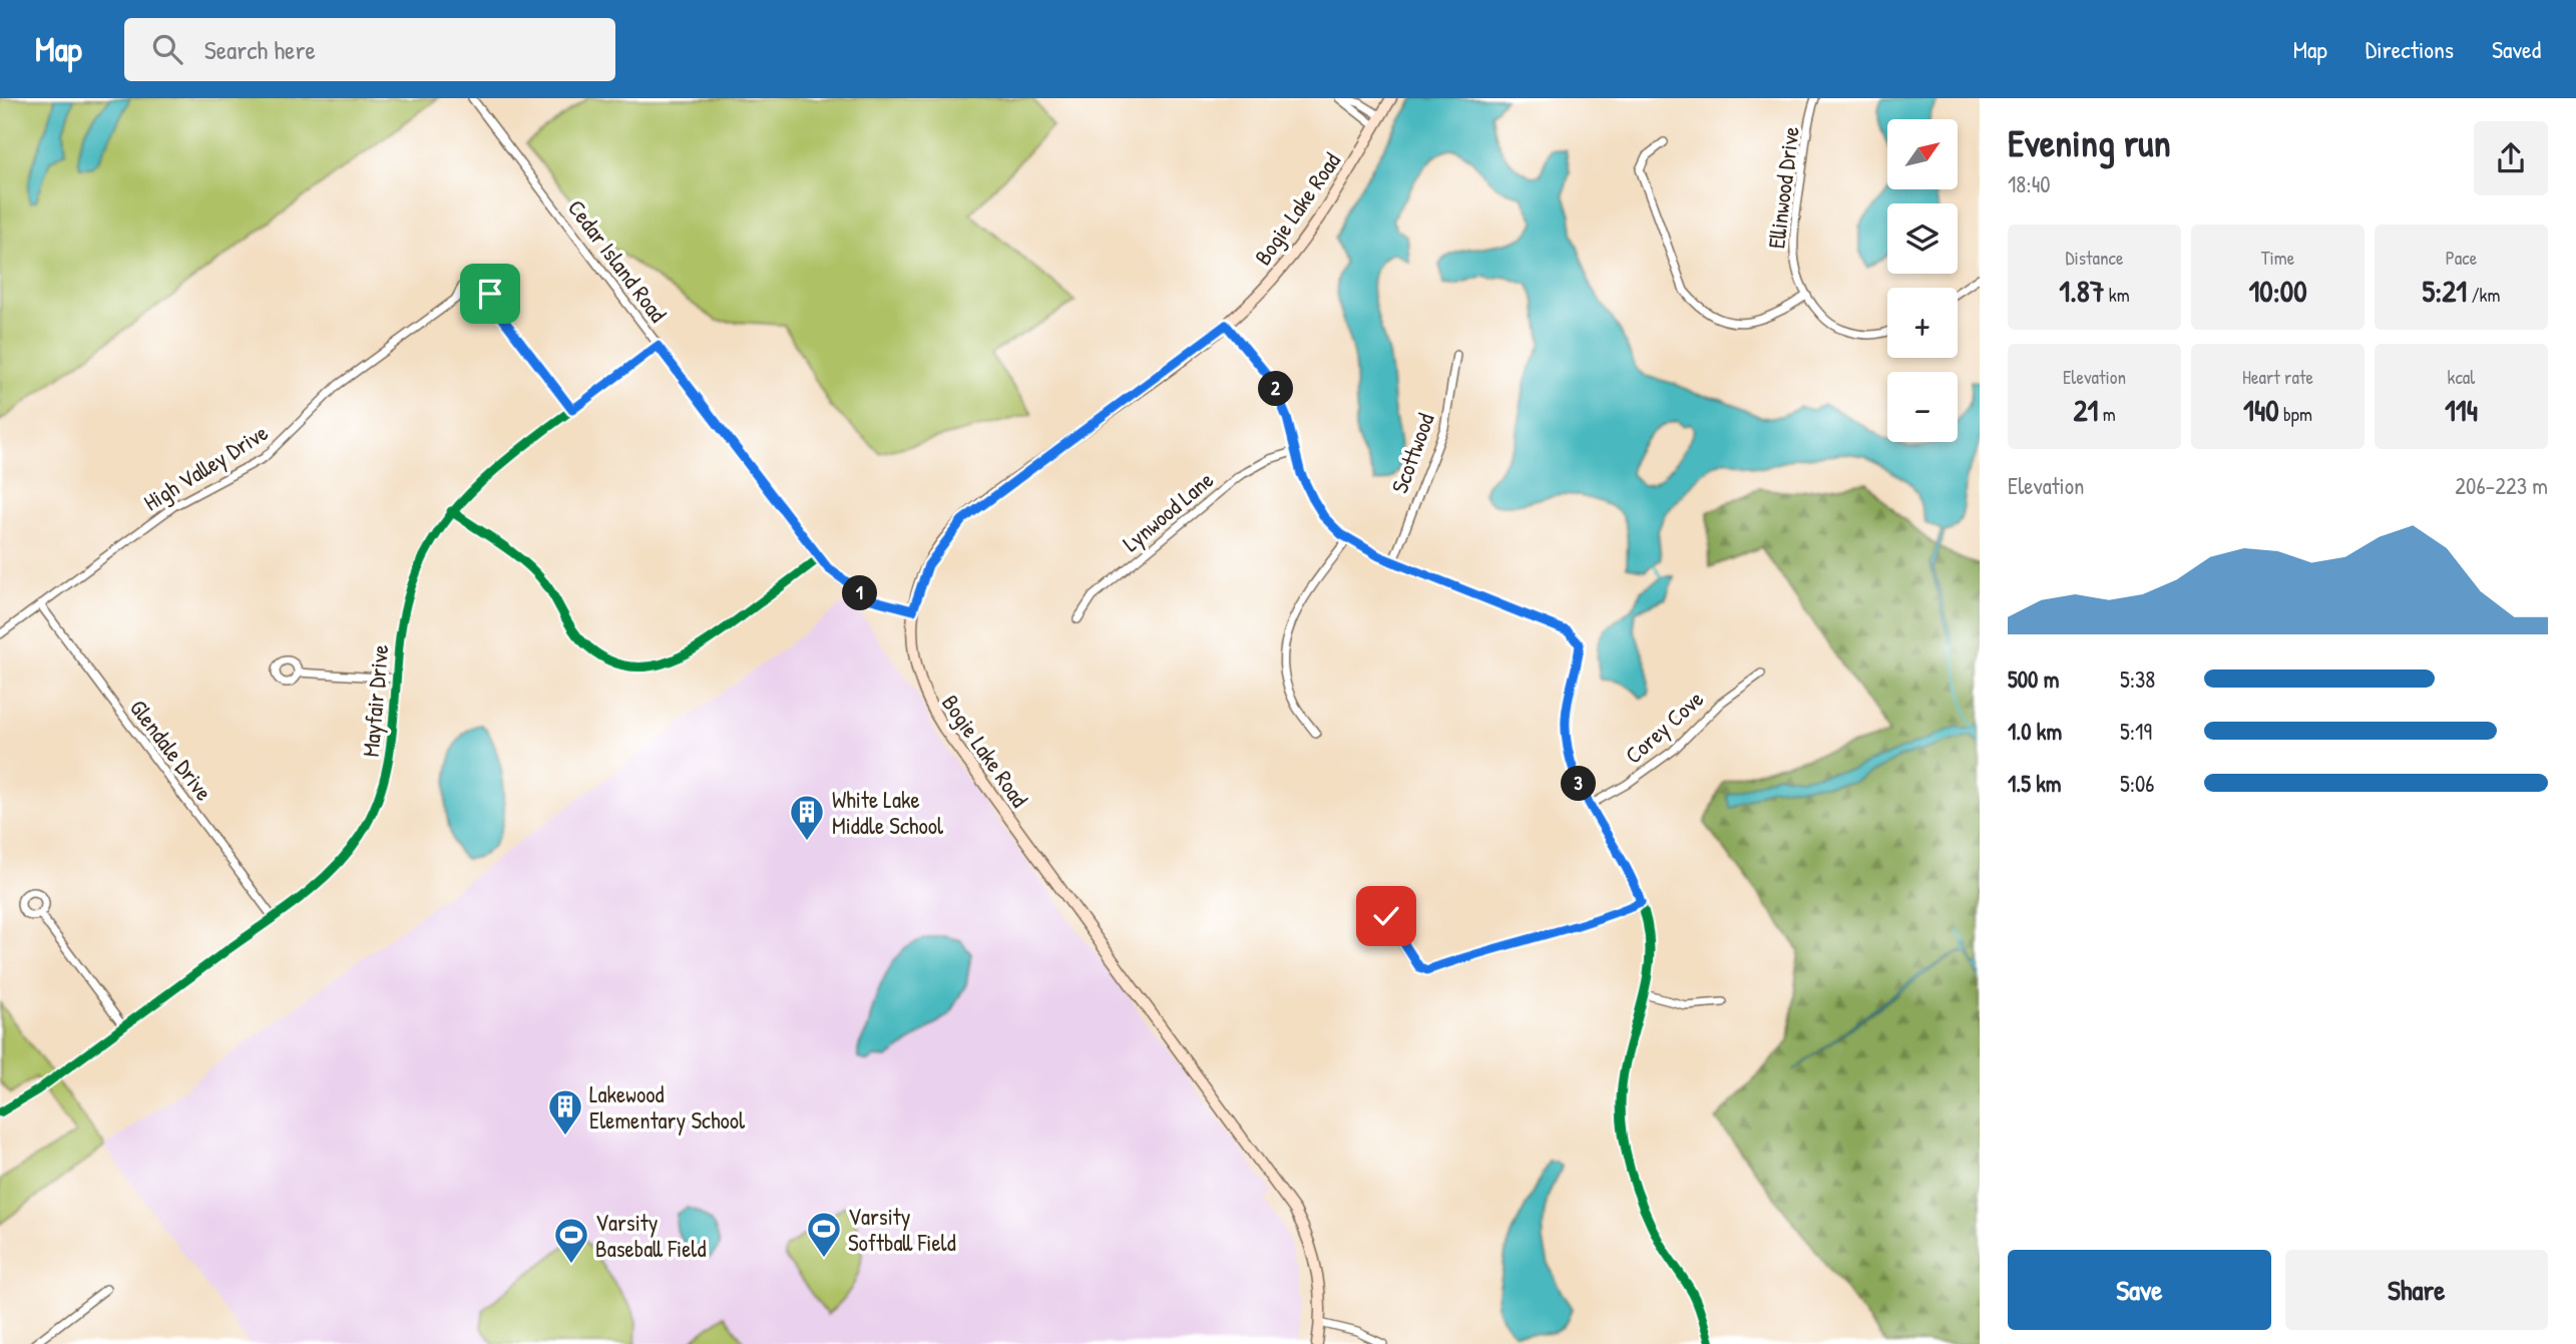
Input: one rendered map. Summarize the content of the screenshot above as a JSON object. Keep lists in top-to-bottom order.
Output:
{
  "streets": {
    "main road": ["Bogie Lake Road"],
    "street": [
      "Ellinwood Drive",
      "Cedar Island Road",
      "Scottwood",
      "High Valley Drive",
      "Lynwood Lane",
      "Mayfair Drive",
      "Corey Cove",
      "Glendale Drive"
    ]
  },
  "crossings": [
    ["Bogie Lake Road", "Cedar Island Road"],
    ["Cedar Island Road", "Mayfair Drive"],
    ["High Valley Drive", "Mayfair Drive"],
    ["High Valley Drive", "Glendale Drive"],
    ["Mayfair Drive", "Glendale Drive"]
  ],
  "places": {
    "building": ["White Lake Middle School", "Lakewood Elementary School"],
    "sports": ["Varsity Softball Field", "Varsity Baseball Field"]
  },
  "north": "top right",
  "page": {
    "header": "Map",
    "search": "Search here",
    "nav": ["Map", "Directions", "Saved"],
    "heading": ["Evening run", "18:40"],
    "map_buttons": ["+", "−"],
    "stats": [
      ["Distance", "1.87 km"],
      ["Time", "10:00"],
      ["Pace", "5:21 /km"],
      ["Elevation", "21 m"],
      ["Heart rate", "140 bpm"],
      ["kcal", "114"]
    ],
    "pins": ["2", "1", "3"],
    "chart": ["Elevation", "206–223 m"],
    "list": [
      {
        "name": "500 m",
        "note": "5:38"
      },
      {
        "name": "1.0 km",
        "note": "5:19"
      },
      {
        "name": "1.5 km",
        "note": "5:06"
      }
    ],
    "buttons": ["Save", "Share"]
  }
}
